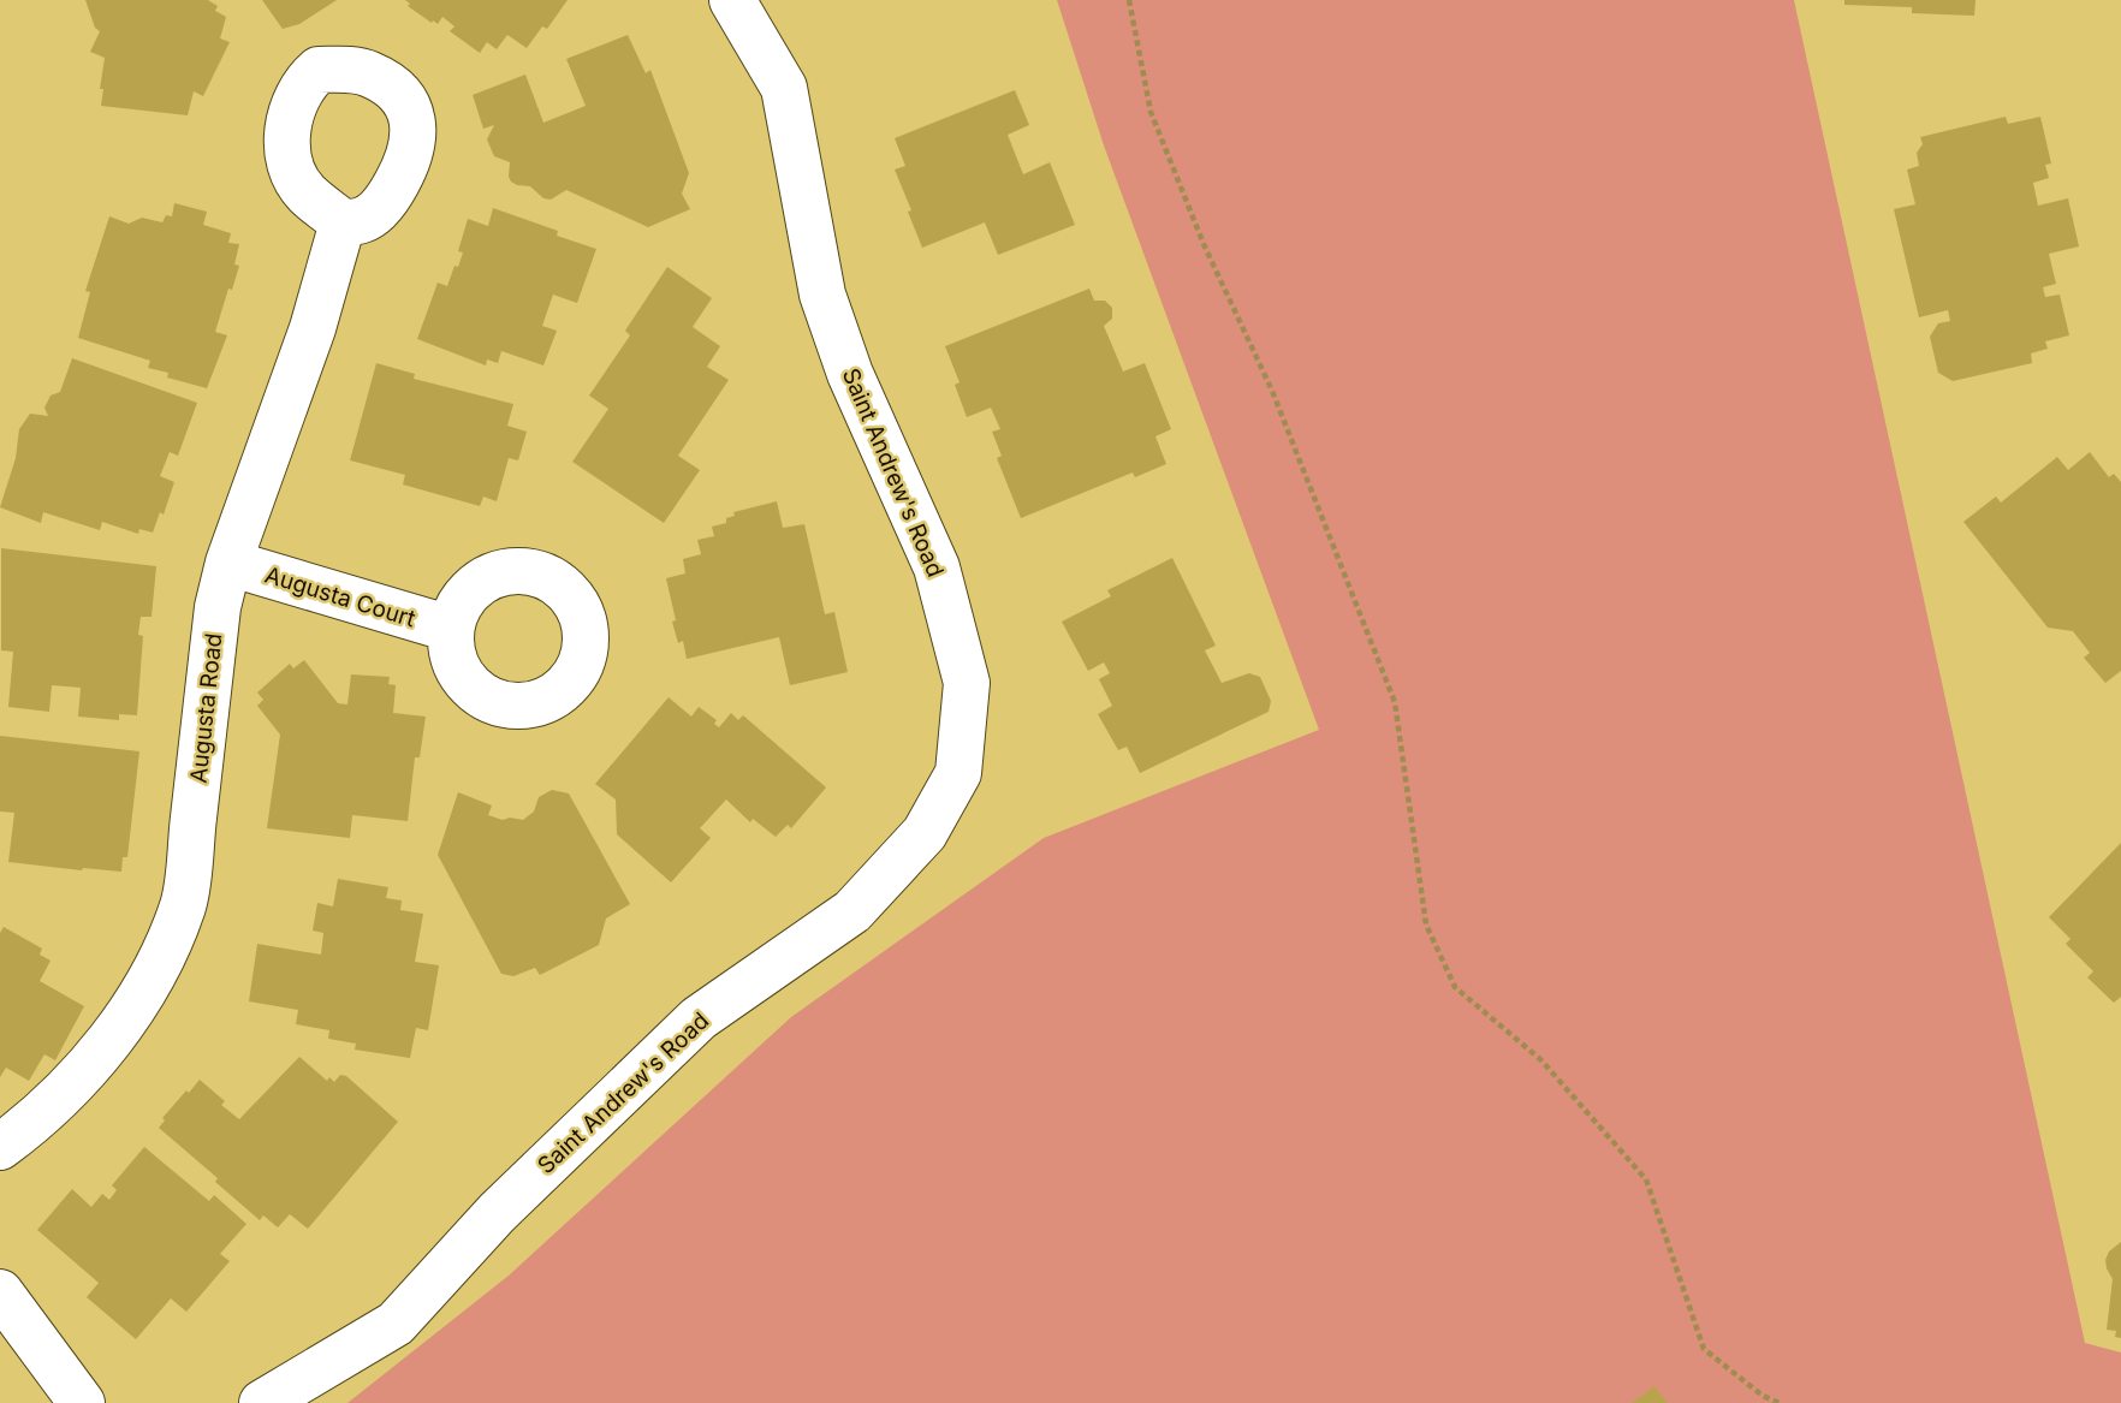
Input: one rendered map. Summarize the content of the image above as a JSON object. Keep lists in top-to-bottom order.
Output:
{
  "streets": {
    "street": ["Saint Andrew's Road", "Augusta Court", "Augusta Road"]
  },
  "crossings": [
    ["Augusta Court", "Augusta Road"]
  ]
}
